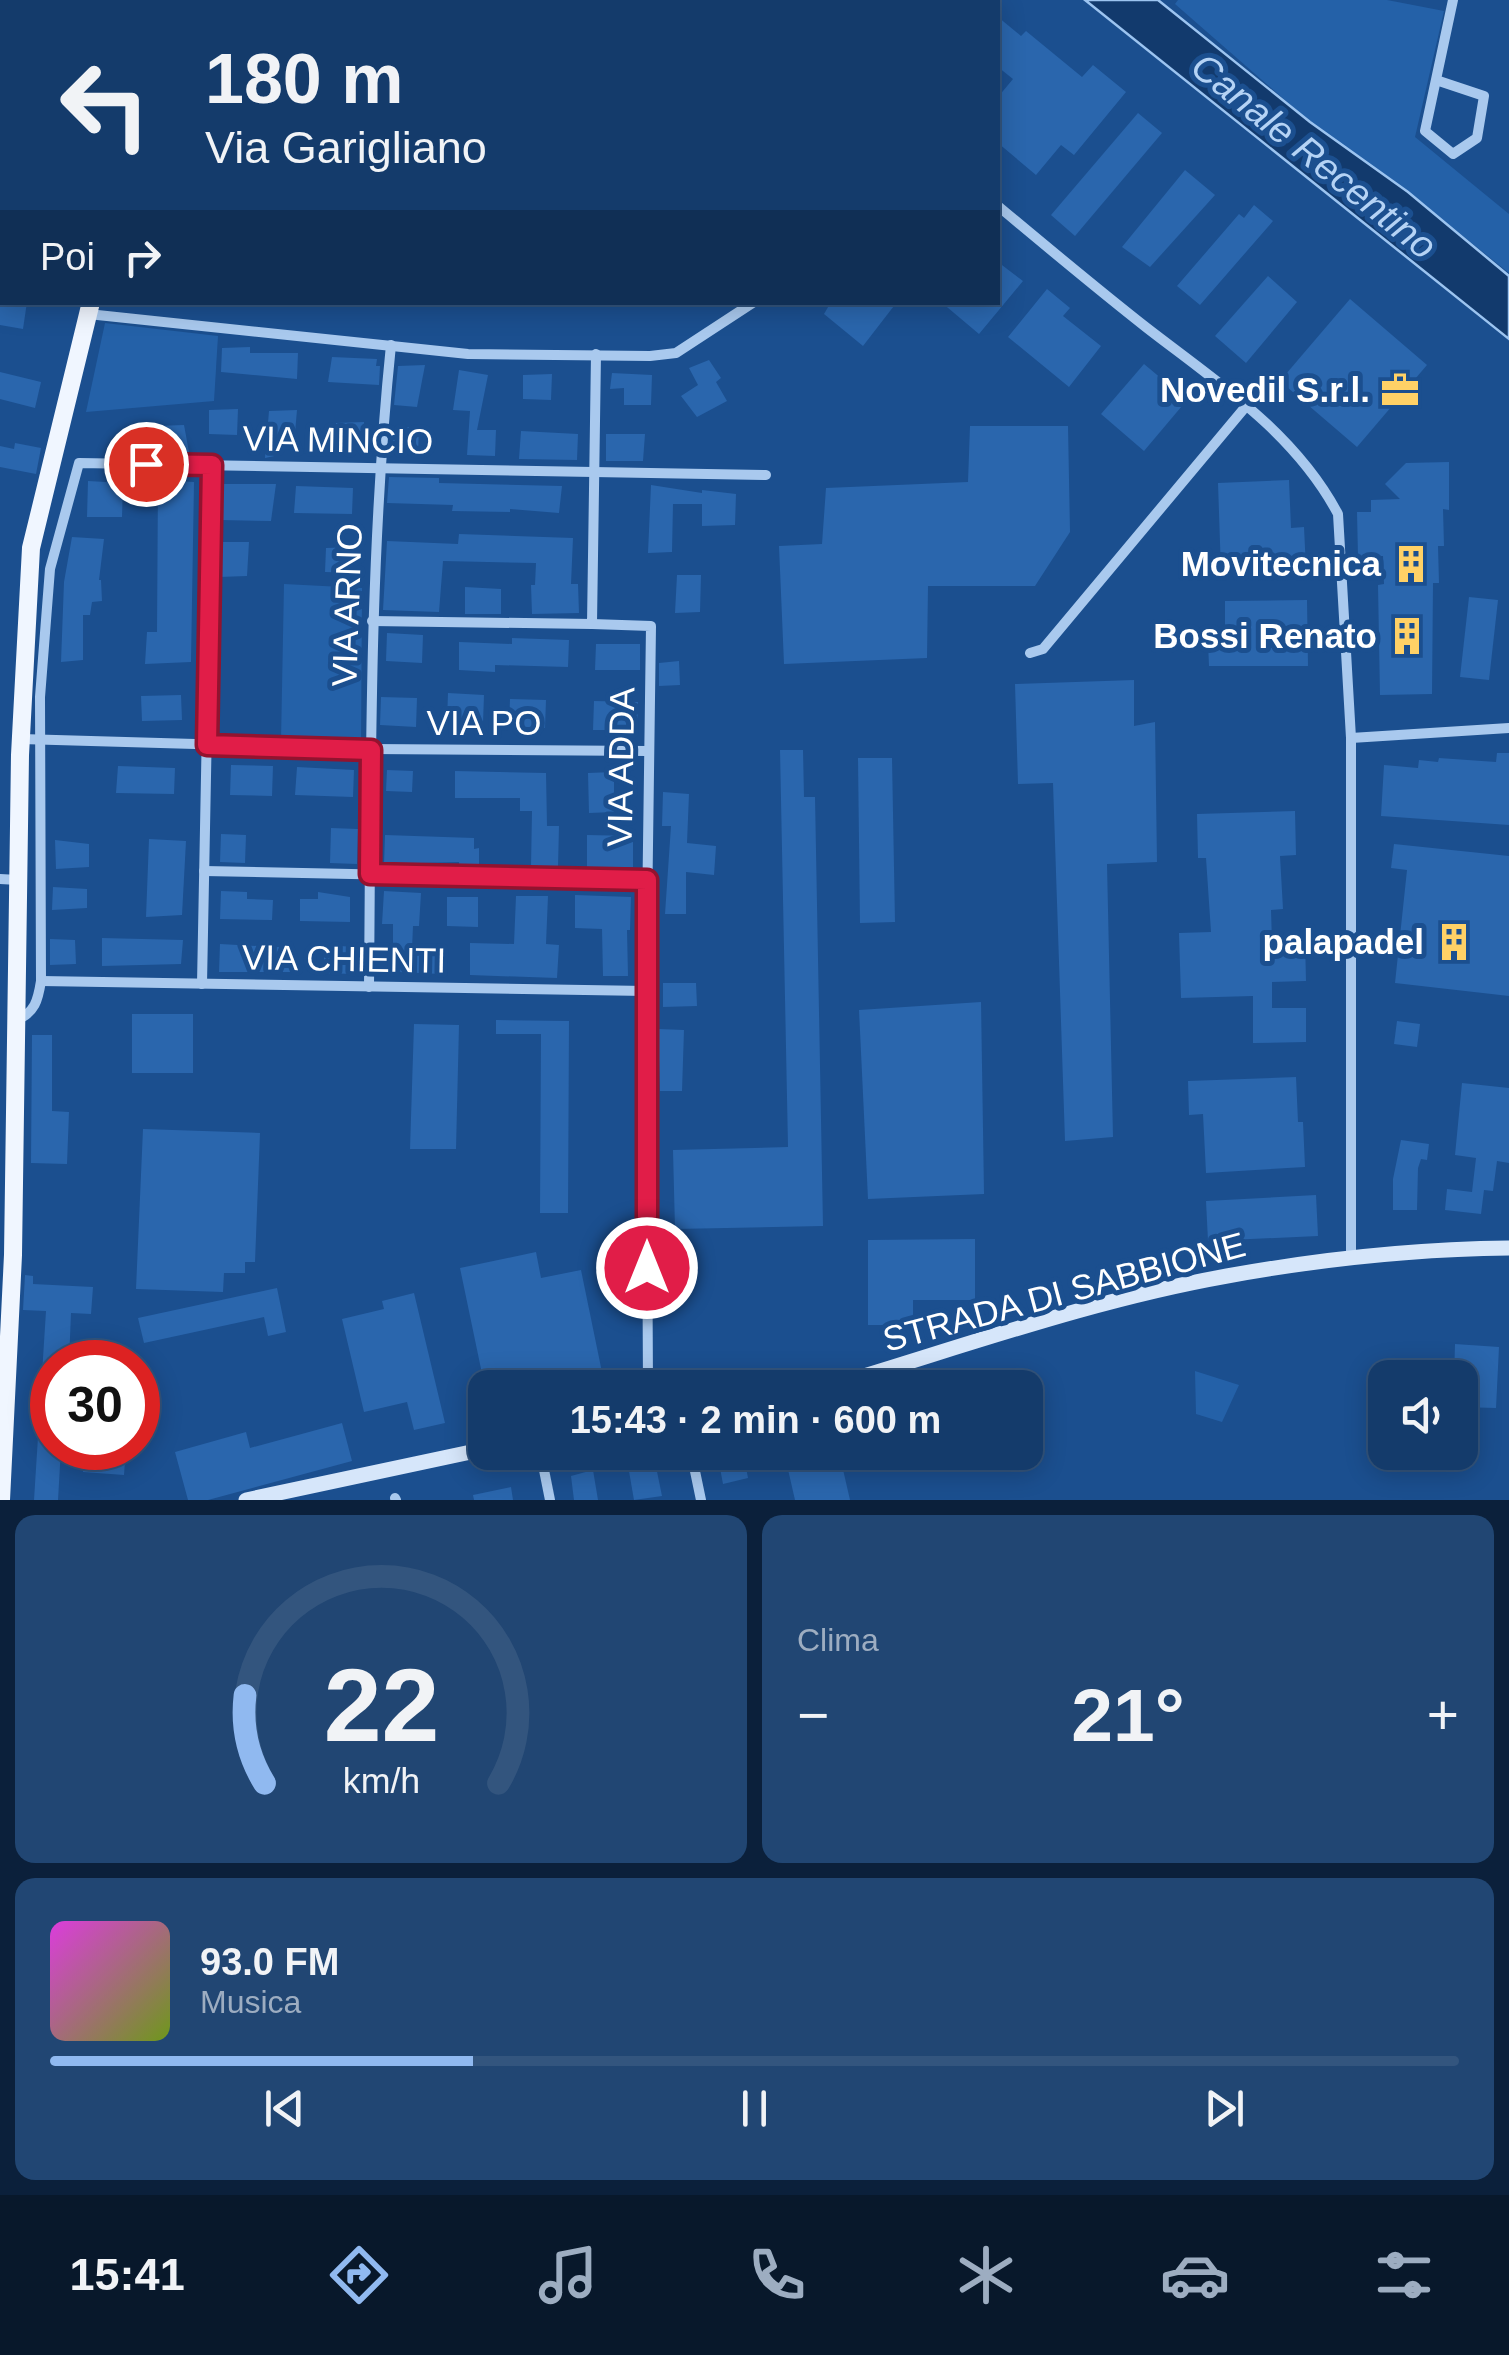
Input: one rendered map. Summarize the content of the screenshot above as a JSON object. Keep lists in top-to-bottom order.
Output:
{
  "streets": {
    "main road": ["STRADA DI SABBIONE"],
    "street": [
      "VIA MINCIO",
      "VIA ARNO",
      "VIA PO",
      "VIA ADDA",
      "VIA CHIENTI"
    ]
  },
  "crossings": [
    ["VIA MINCIO", "VIA ARNO"],
    ["VIA MINCIO", "VIA PO"],
    ["VIA ARNO", "VIA PO"],
    ["VIA ARNO", "VIA CHIENTI"],
    ["VIA PO", "VIA ADDA"],
    ["VIA ADDA", "VIA CHIENTI"]
  ],
  "water": ["Canale Recentino"],
  "places": {
    "office": ["Novedil S.r.l."],
    "building": ["Movitecnica", "Bossi Renato", "palapadel"]
  },
  "page": {
    "turn": ["180 m", "Via Garigliano"],
    "then": "Poi",
    "limit": "30",
    "trip": "15:43 · 2 min · 600 m",
    "tile": "Clima",
    "heat": ["−", "21°", "+"],
    "song": ["93.0 FM", "Musica"],
    "tabs": "15:41",
    "gauge": ["22", "km/h"]
  }
}
